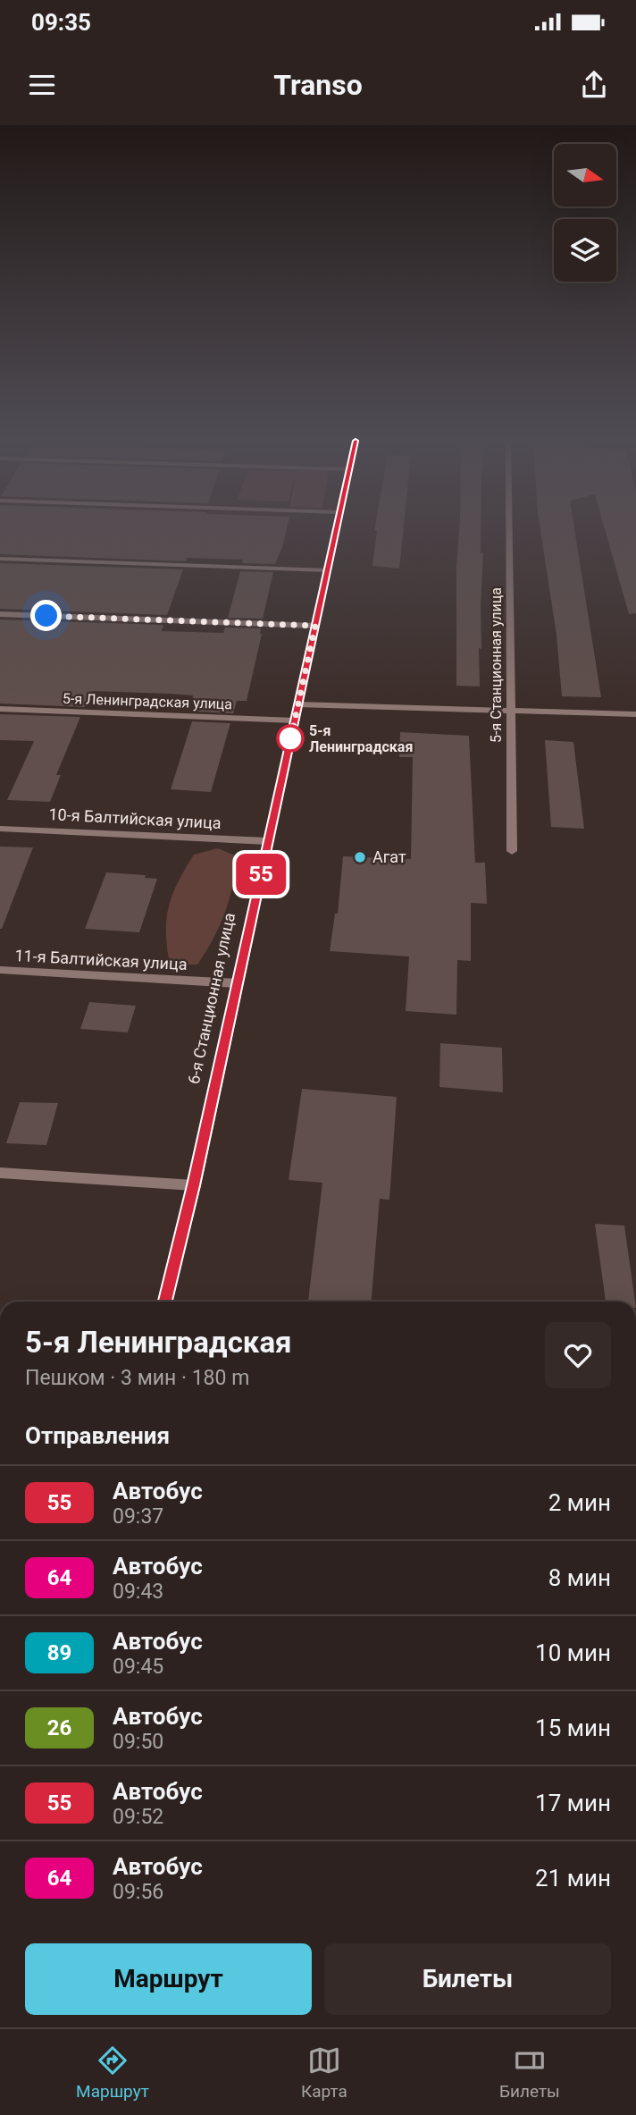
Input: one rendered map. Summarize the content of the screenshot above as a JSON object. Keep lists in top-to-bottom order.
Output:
{
  "streets": {
    "main road": ["6-я Станционная улица"],
    "street": [
      "5-я Станционная улица",
      "5-я Ленинградская улица",
      "10-я Балтийская улица",
      "11-я Балтийская улица"
    ]
  },
  "crossings": [
    ["5-я Ленинградская улица", "6-я Станционная улица"],
    ["10-я Балтийская улица", "6-я Станционная улица"],
    ["11-я Балтийская улица", "6-я Станционная улица"]
  ],
  "places": ["5-я Ленинградская", "Агат"],
  "lines": ["bus line 55"],
  "north": "right",
  "page": {
    "status": "09:35",
    "header": "Transo",
    "on_map": "55",
    "heading": [
      ["5-я Ленинградская", "Пешком · 3 мин · 180 m"],
      "Отправления"
    ],
    "list": [
      {
        "mark": "55",
        "name": "Автобус",
        "note": "09:37",
        "value": "2 мин"
      },
      {
        "mark": "64",
        "name": "Автобус",
        "note": "09:43",
        "value": "8 мин"
      },
      {
        "mark": "89",
        "name": "Автобус",
        "note": "09:45",
        "value": "10 мин"
      },
      {
        "mark": "26",
        "name": "Автобус",
        "note": "09:50",
        "value": "15 мин"
      },
      {
        "mark": "55",
        "name": "Автобус",
        "note": "09:52",
        "value": "17 мин"
      },
      {
        "mark": "64",
        "name": "Автобус",
        "note": "09:56",
        "value": "21 мин"
      }
    ],
    "buttons": ["Маршрут", "Билеты"],
    "tabs": ["Маршрут", "Карта", "Билеты"]
  }
}
